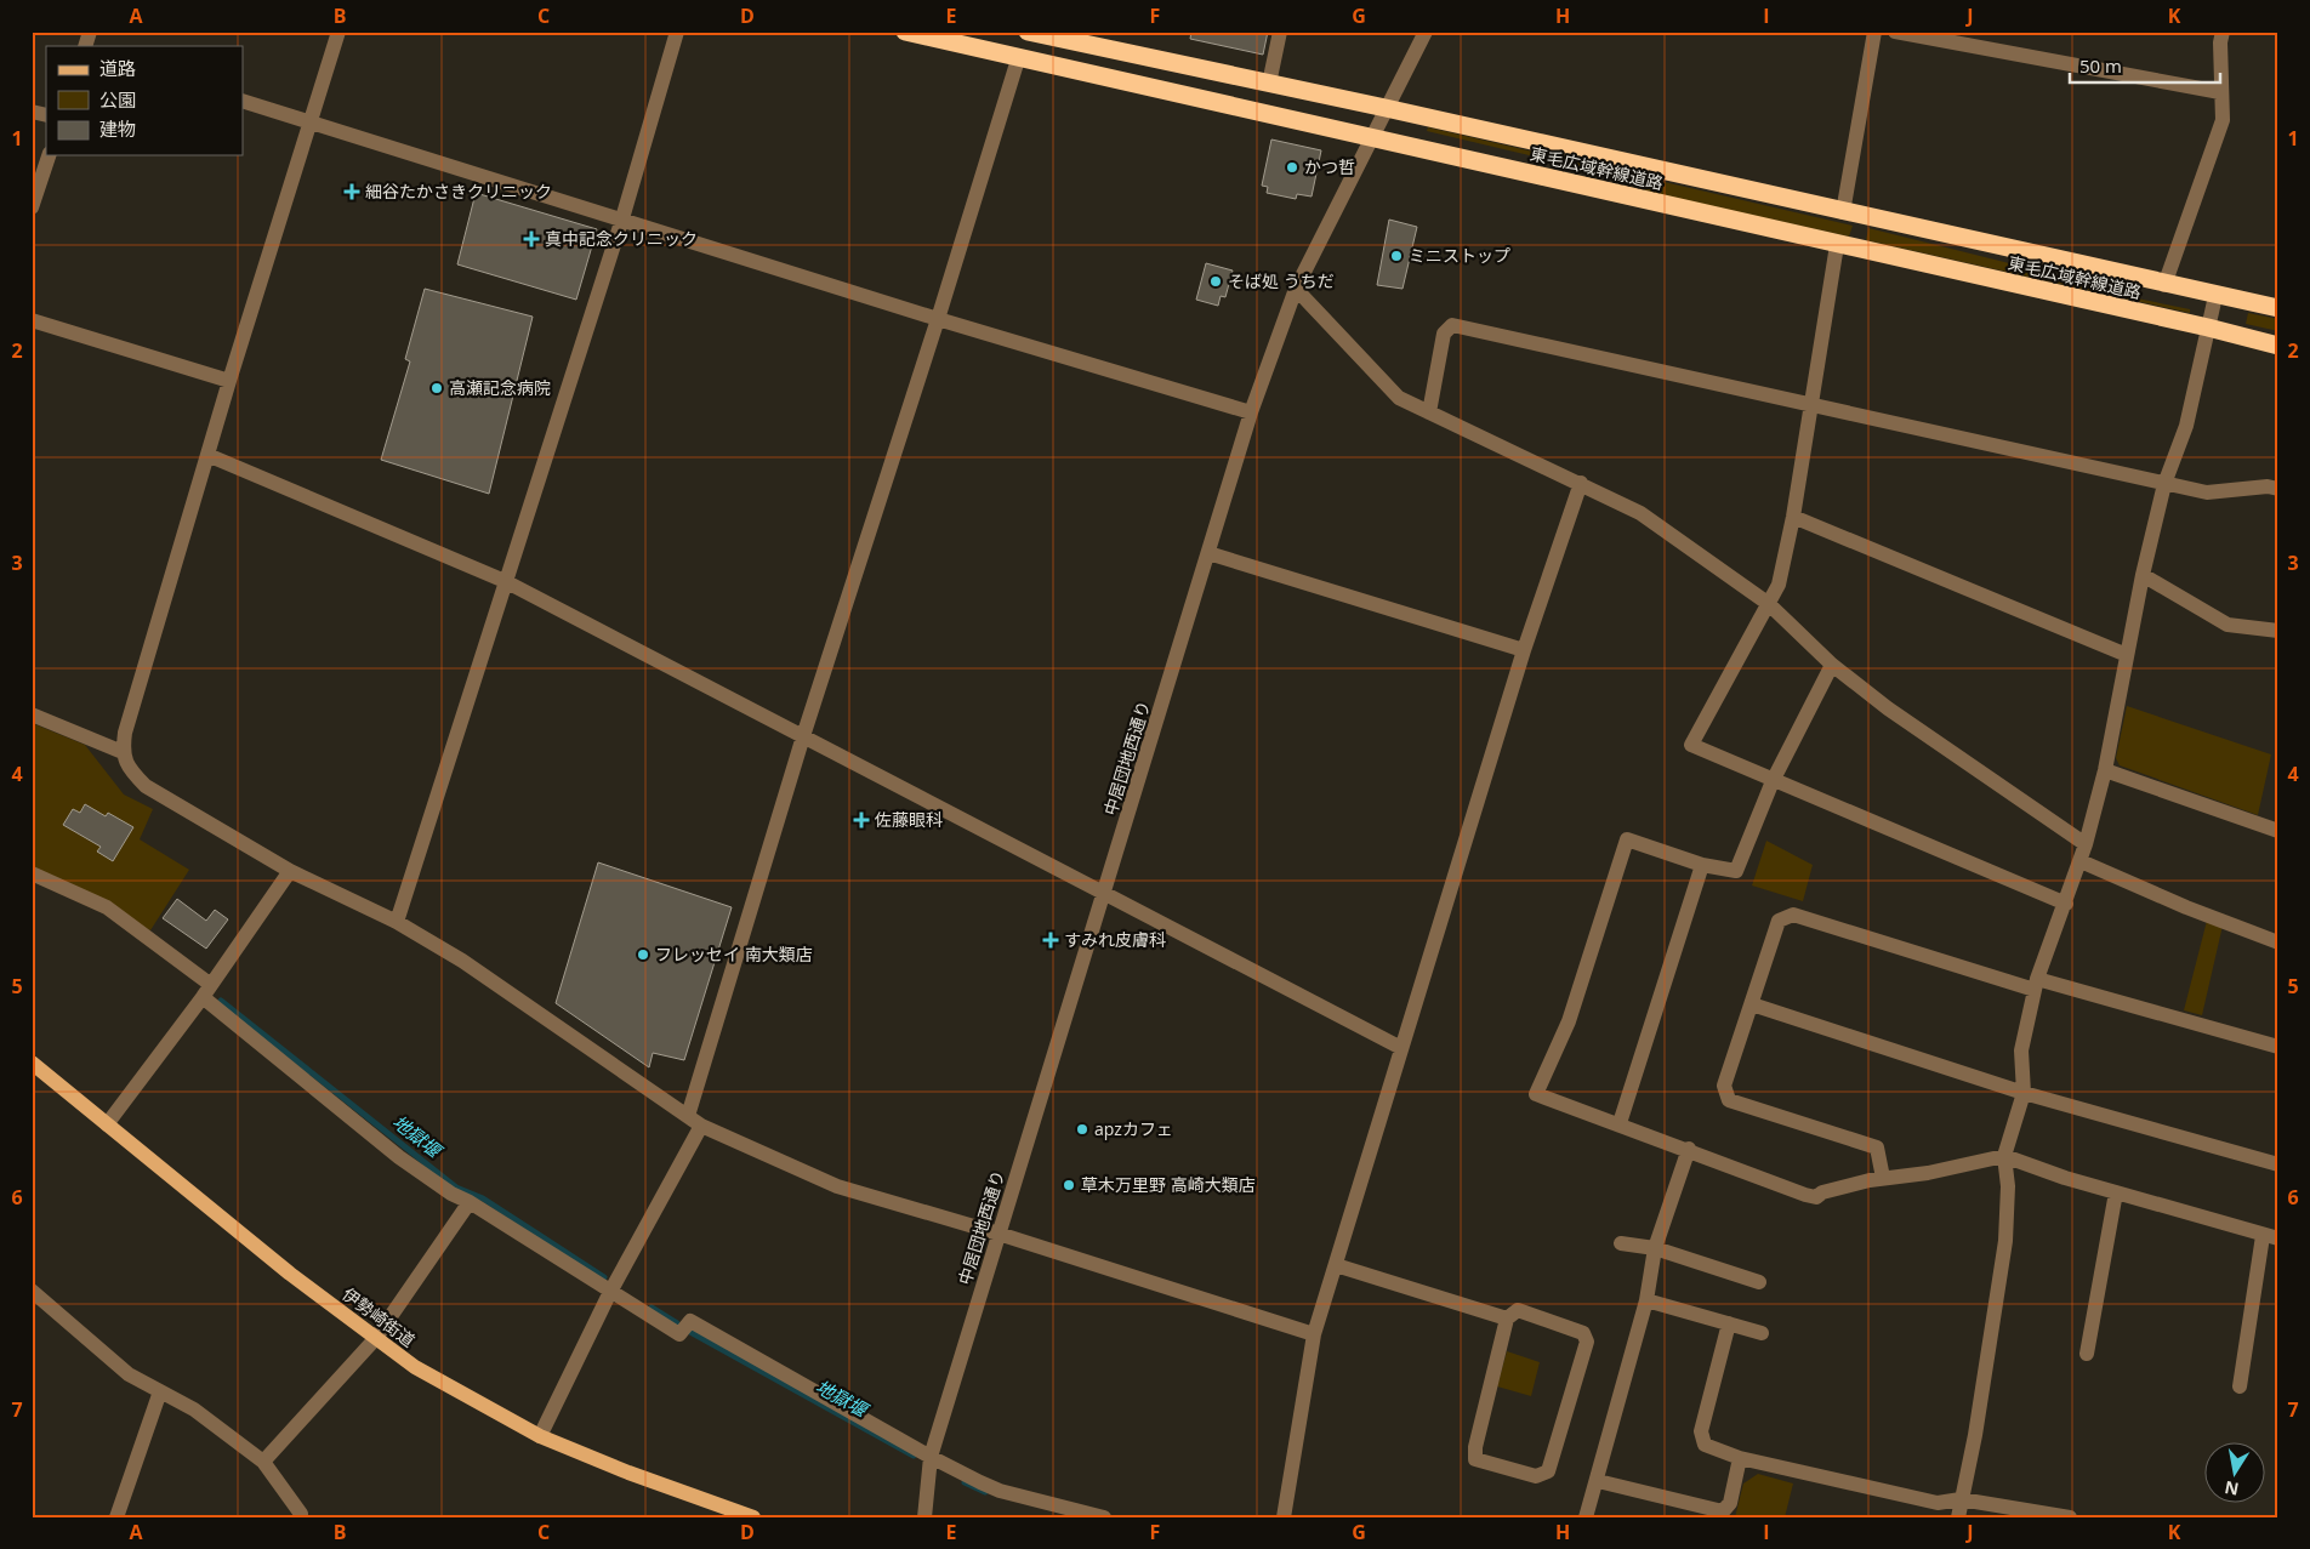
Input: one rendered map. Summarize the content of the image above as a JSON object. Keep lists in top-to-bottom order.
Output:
{
  "streets": {
    "highway": ["東毛広域幹線道路"],
    "main road": ["伊勢崎街道"],
    "street": ["中居団地西通り"]
  },
  "crossings": [
    ["東毛広域幹線道路", "中居団地西通り"]
  ],
  "water": ["地獄堰"],
  "places": {
    "other": [
      "かつ哲",
      "ミニストップ",
      "そば処 うちだ",
      "高瀬記念病院",
      "フレッセイ 南大類店",
      "apzカフェ",
      "草木万里野 高崎大類店"
    ],
    "health": [
      "細谷たかさきクリニック",
      "真中記念クリニック",
      "佐藤眼科",
      "すみれ皮膚科"
    ]
  },
  "legend": ["道路", "公園", "建物"],
  "scale_bar": "50 m",
  "north": "bottom",
  "grid": {
    "columns": [
      "A",
      "B",
      "C",
      "D",
      "E",
      "F",
      "G",
      "H",
      "I",
      "J",
      "K"
    ],
    "rows": [
      "1",
      "2",
      "3",
      "4",
      "5",
      "6",
      "7"
    ]
  }
}
